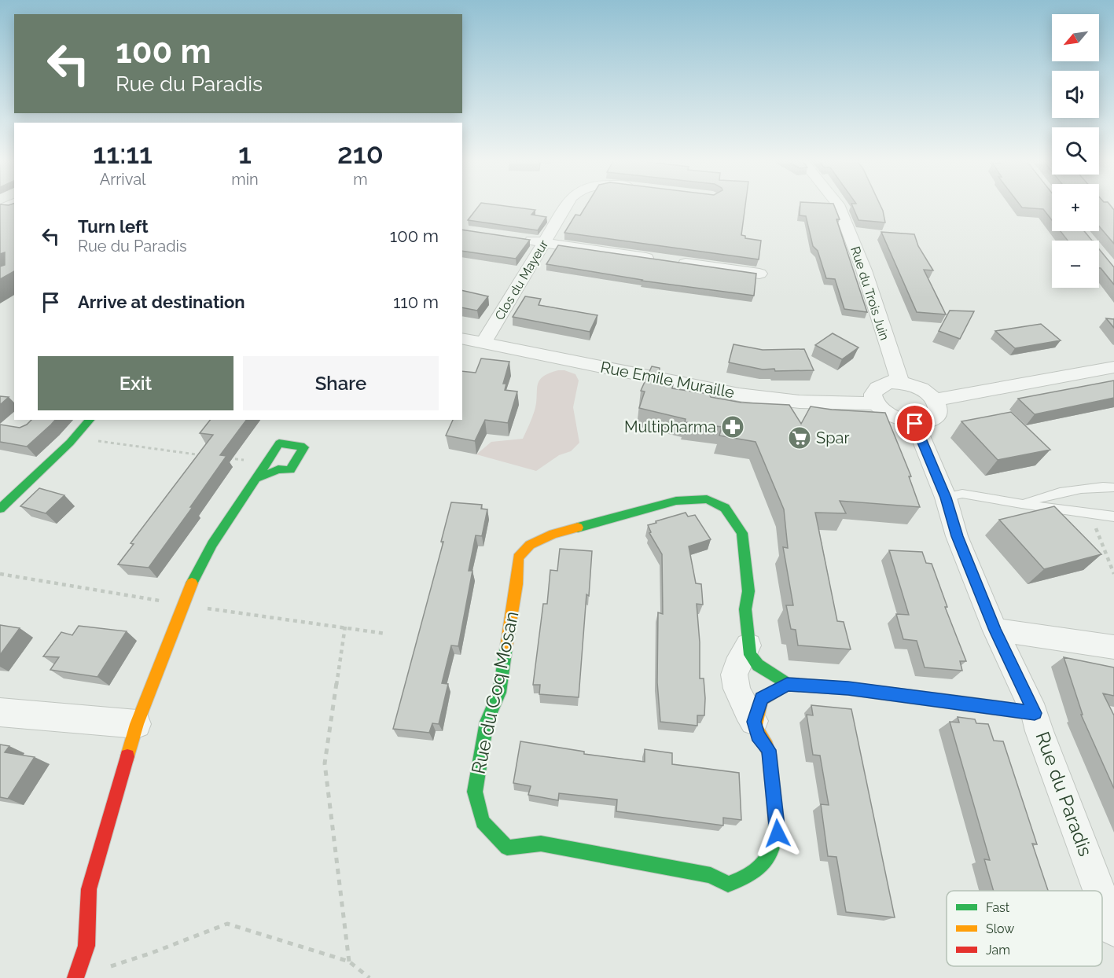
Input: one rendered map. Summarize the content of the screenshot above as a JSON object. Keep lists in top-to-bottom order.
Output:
{
  "streets": {
    "street": [
      "Clos du Mayeur",
      "Rue du Trois Juin",
      "Rue Emile Muraille",
      "Rue du Coq Mosan",
      "Rue du Paradis"
    ]
  },
  "crossings": [
    ["Clos du Mayeur", "Rue Emile Muraille"],
    ["Rue du Coq Mosan", "Rue du Paradis"]
  ],
  "places": {
    "pharmacy": ["Multipharma"],
    "supermarket": ["Spar"]
  },
  "legend": ["Fast", "Slow", "Jam"],
  "north": "bottom left",
  "page": {
    "map_buttons": ["+", "−"],
    "turn": ["100 m", "Rue du Paradis"],
    "eta": [
      "11:11",
      "Arrival",
      "1",
      "min",
      "210",
      "m"
    ],
    "list": [
      {
        "name": "Turn left",
        "note": "Rue du Paradis",
        "value": "100 m"
      },
      {
        "name": "Arrive at destination",
        "value": "110 m"
      }
    ],
    "buttons": ["Exit", "Share"]
  }
}
